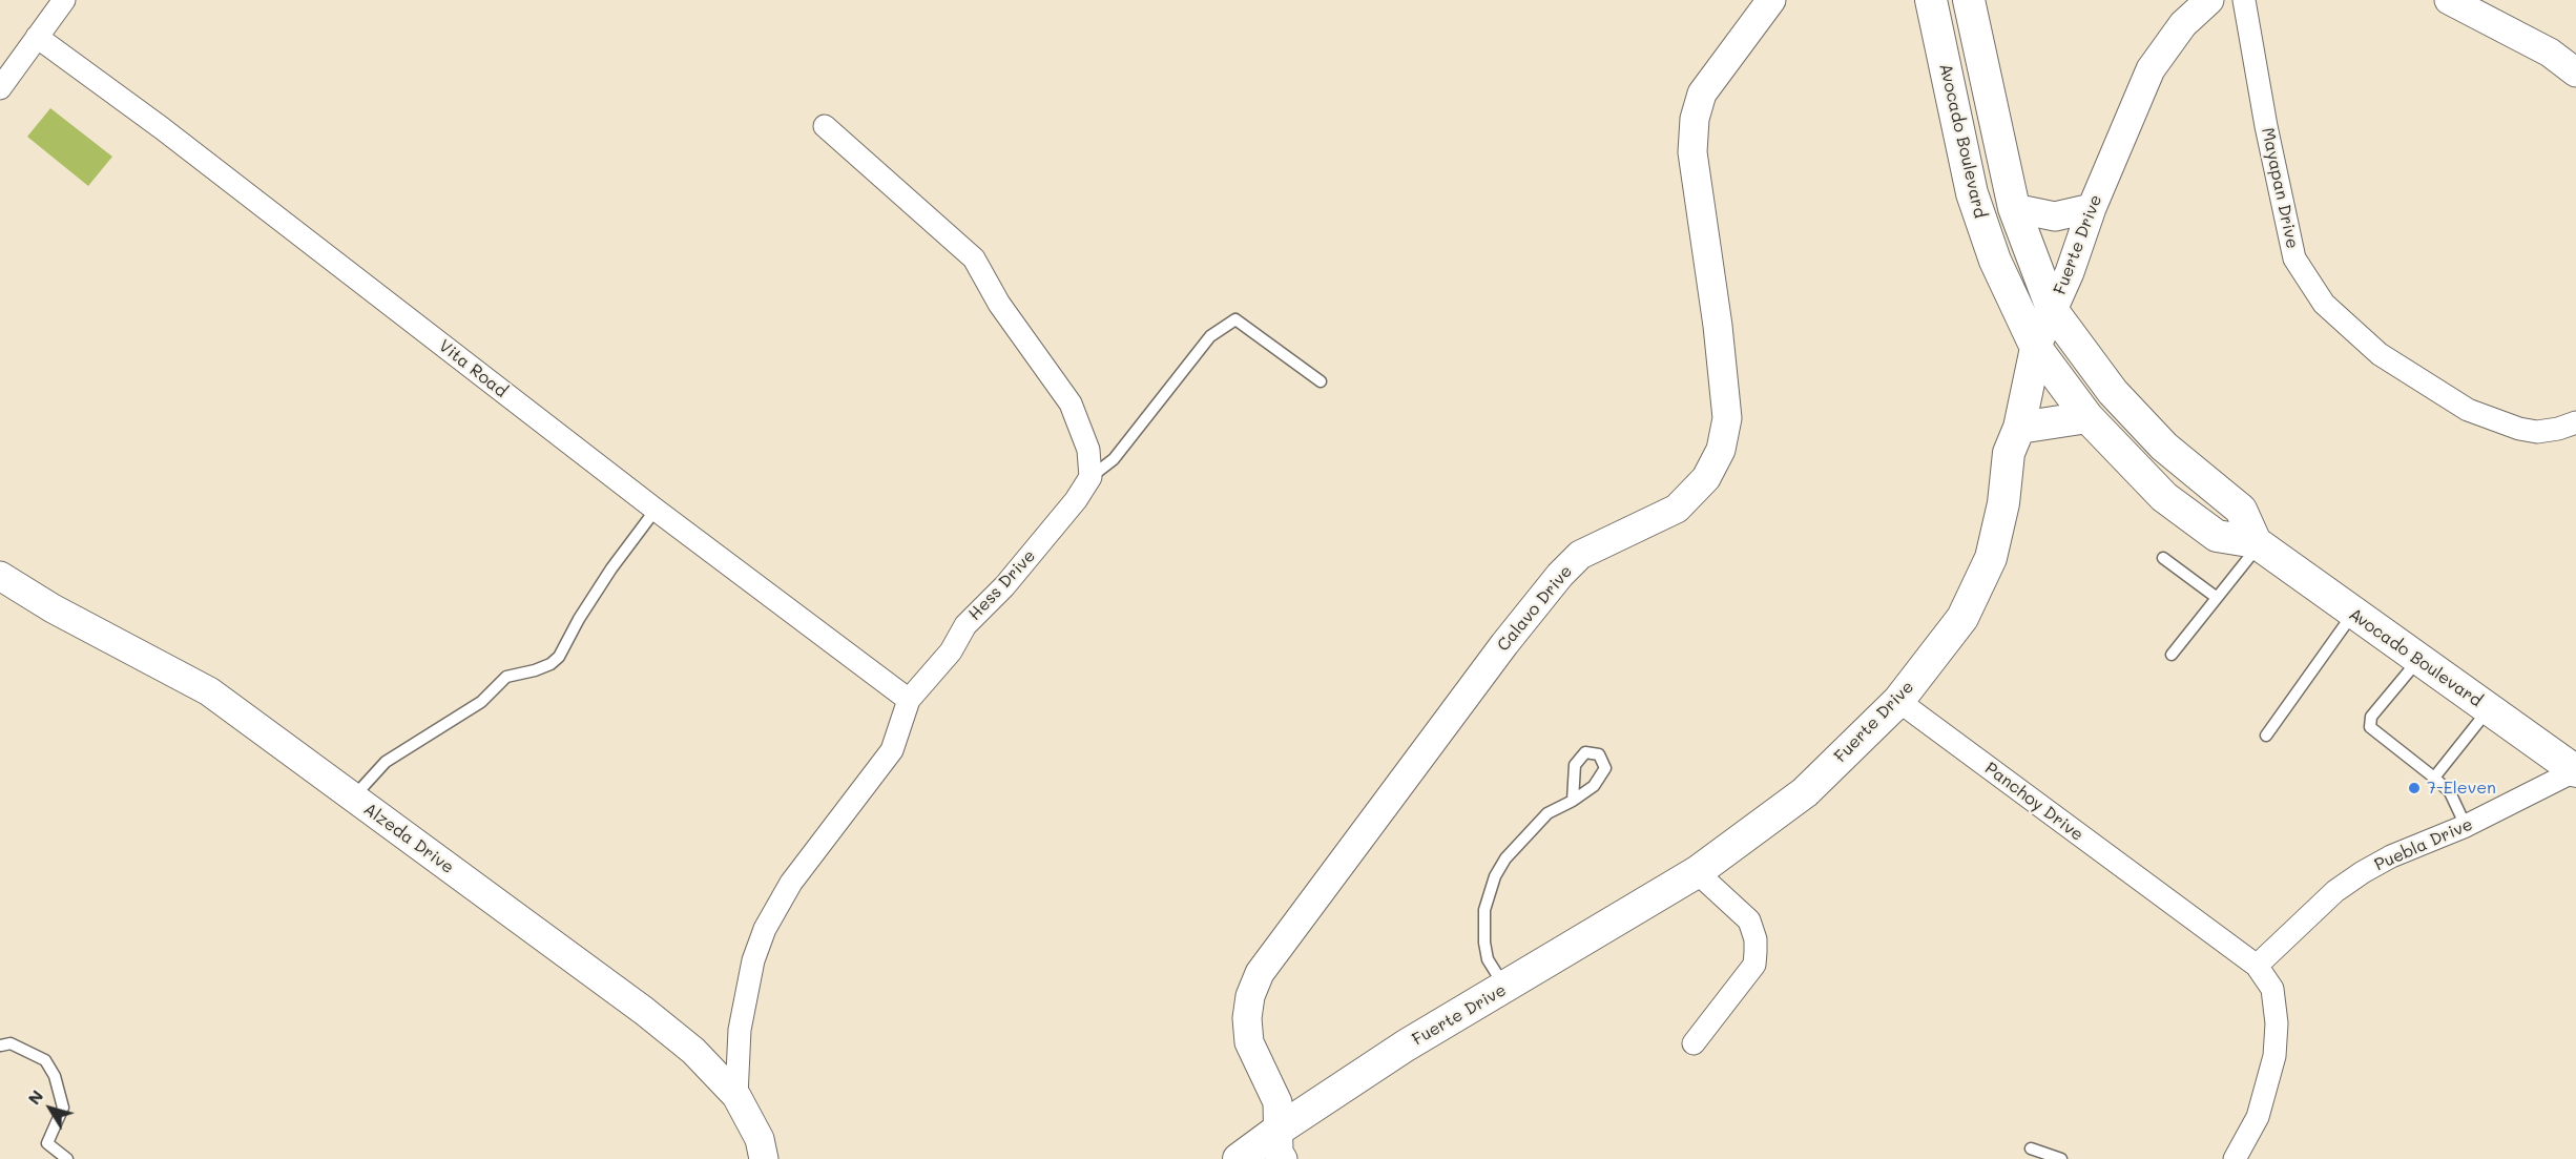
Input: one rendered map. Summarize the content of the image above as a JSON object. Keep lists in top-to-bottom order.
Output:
{
  "streets": {
    "main road": ["Avocado Boulevard", "Fuerte Drive"],
    "street": [
      "Mayapan Drive",
      "Vita Road",
      "Hess Drive",
      "Calavo Drive",
      "Panchoy Drive",
      "Alzeda Drive",
      "Puebla Drive"
    ]
  },
  "crossings": [
    ["Avocado Boulevard", "Fuerte Drive"],
    ["Avocado Boulevard", "Puebla Drive"],
    ["Fuerte Drive", "Calavo Drive"],
    ["Fuerte Drive", "Panchoy Drive"],
    ["Vita Road", "Hess Drive"],
    ["Hess Drive", "Alzeda Drive"],
    ["Panchoy Drive", "Puebla Drive"]
  ],
  "places": ["7-Eleven"],
  "north": "top left"
}
